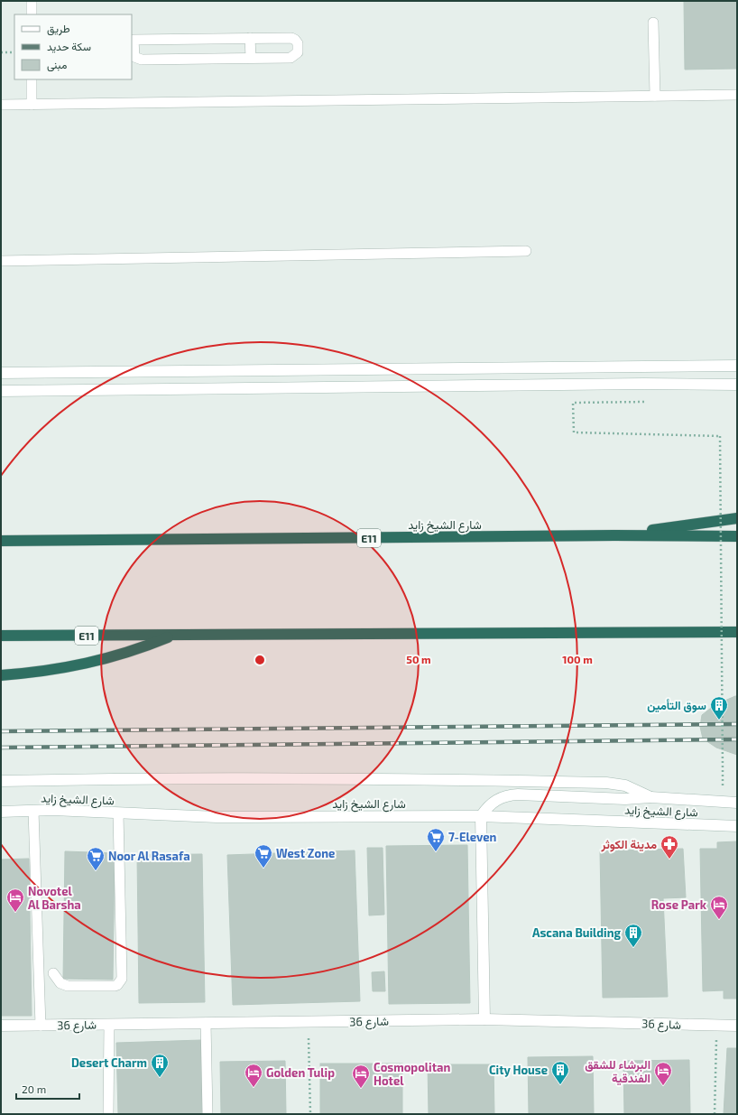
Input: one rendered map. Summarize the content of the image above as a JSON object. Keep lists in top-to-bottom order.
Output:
{
  "streets": {
    "highway": ["شارع الشيخ زايد", "E11"],
    "street": ["شارع 36"]
  },
  "places": {
    "building": [
      "سوق التأمين",
      "Ascana Building",
      "Desert Charm",
      "City House"
    ],
    "supermarket": ["7-Eleven", "West Zone", "Noor Al Rasafa"],
    "pharmacy": ["مدينة الكوثر"],
    "hotel": [
      "Novotel Al Barsha",
      "Rose Park",
      "البرشاء للشقق الفندقية",
      "Golden Tulip",
      "Cosmopolitan Hotel"
    ]
  },
  "legend": ["طريق", "سكة حديد", "مبنى"],
  "scale_bar": "20 m",
  "rings": ["50 m", "100 m"]
}
